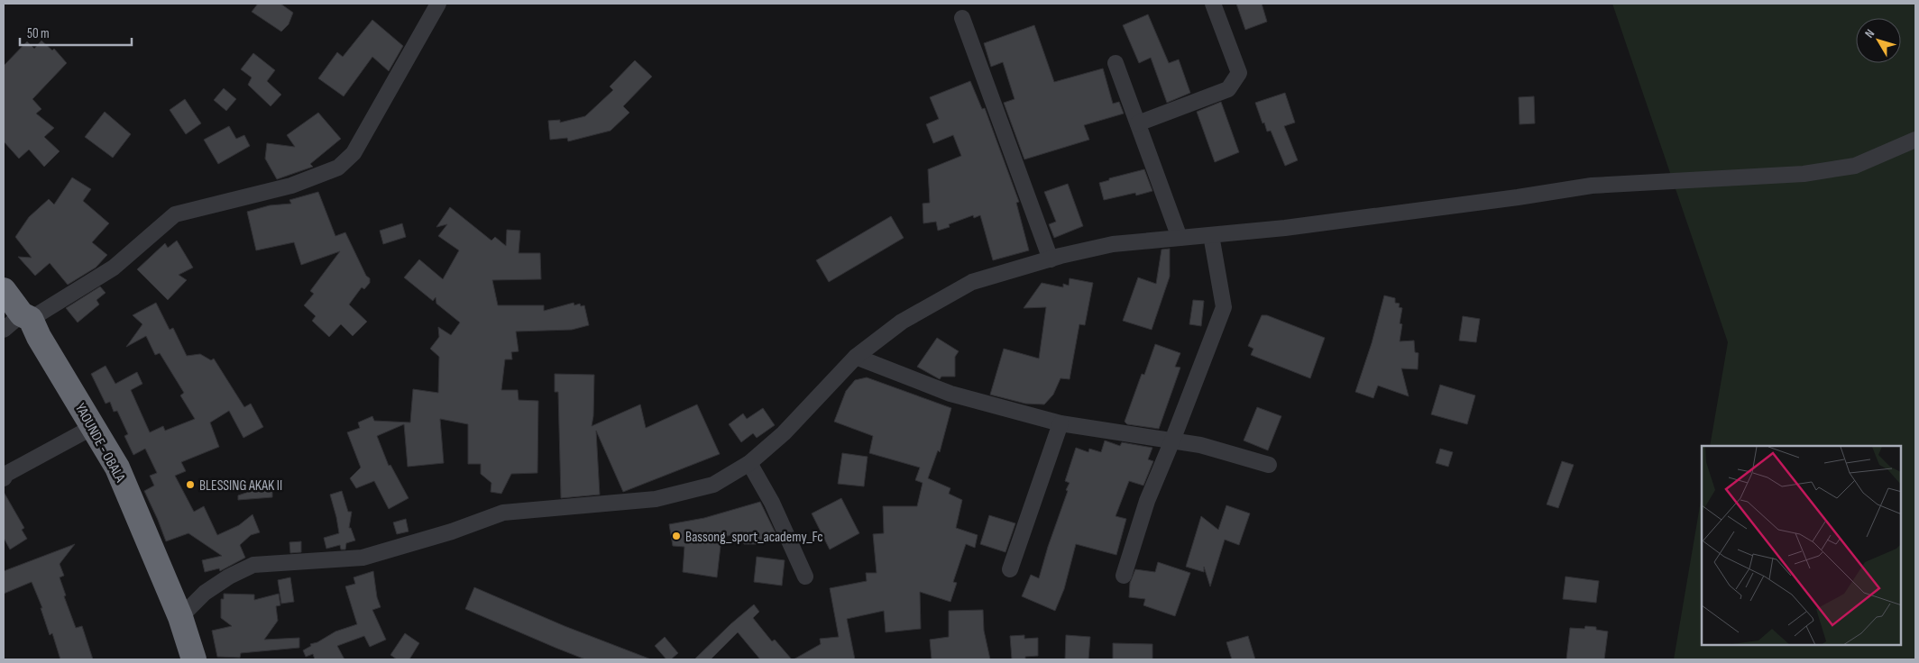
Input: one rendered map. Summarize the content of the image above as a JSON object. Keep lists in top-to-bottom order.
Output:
{
  "streets": {
    "highway": ["YAOUNDE - OBALA"]
  },
  "places": ["BLESSING AKAK II", "Bassong_sport_academy_Fc"],
  "scale_bar": "50 m",
  "north": "top left"
}
